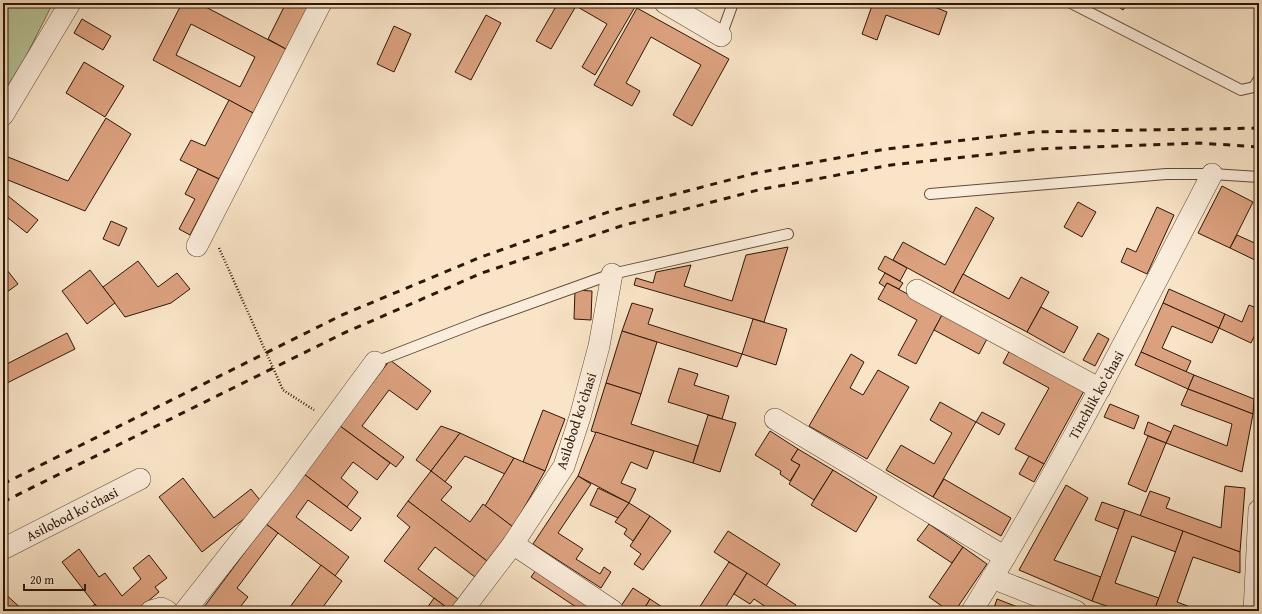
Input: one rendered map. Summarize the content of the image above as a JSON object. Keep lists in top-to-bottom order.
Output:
{
  "streets": {
    "street": ["Tinchlik koʻchasi", "Asilobod koʻchasi"]
  },
  "scale_bar": "20 m"
}
